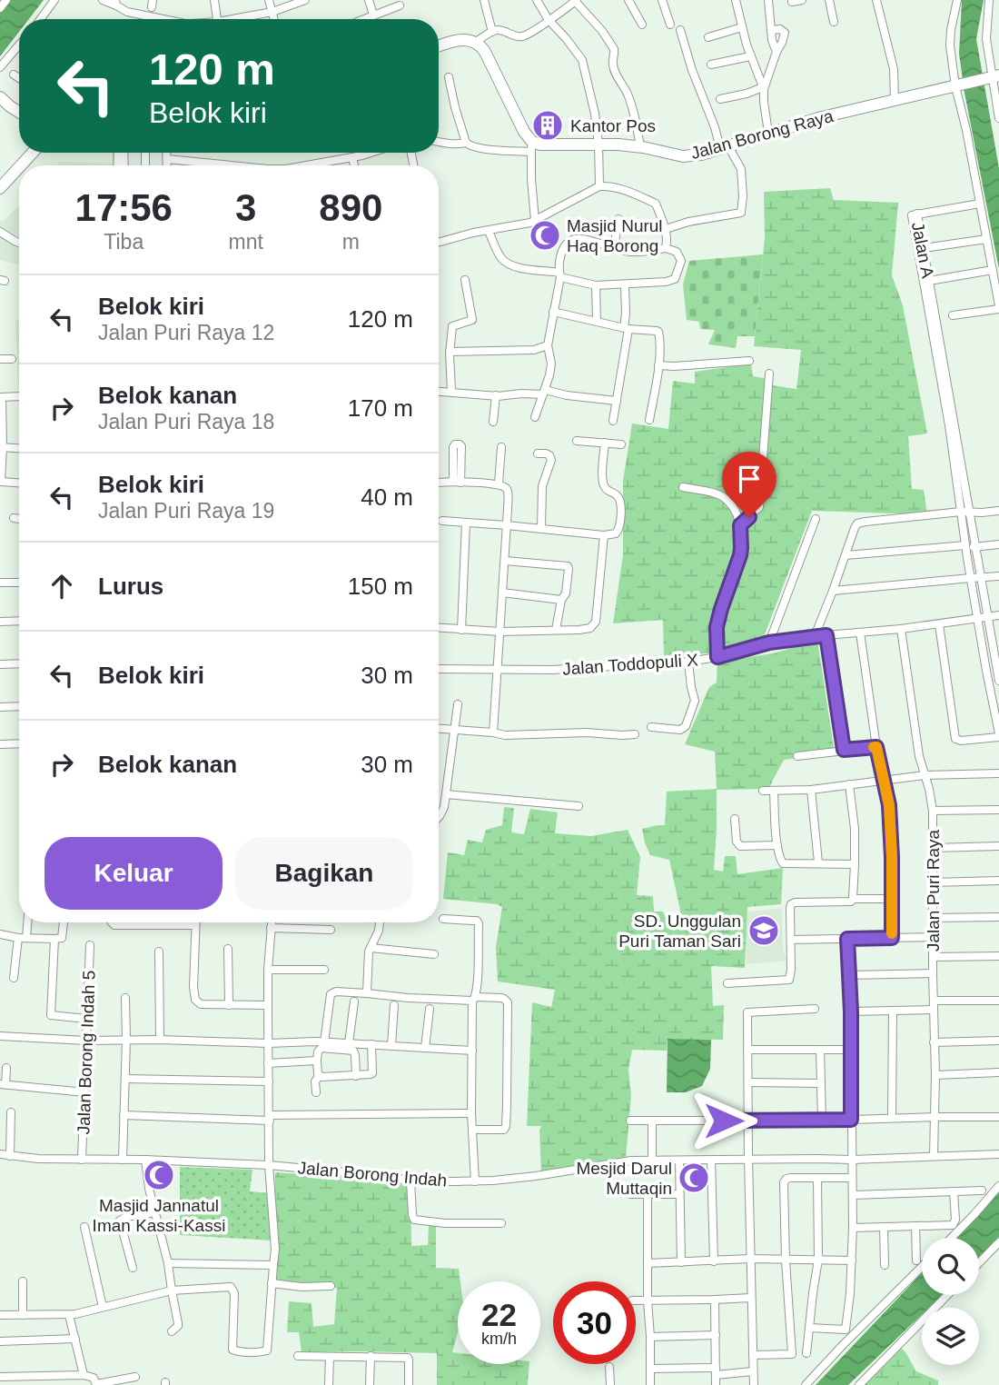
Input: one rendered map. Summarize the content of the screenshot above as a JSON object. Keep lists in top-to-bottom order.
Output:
{
  "streets": {
    "main road": ["Jalan Borong Raya"],
    "street": [
      "Jalan A",
      "Jalan Toddopuli X",
      "Jalan Puri Raya",
      "Jalan Borong Indah 5",
      "Jalan Borong Indah"
    ]
  },
  "crossings": [
    ["Jalan A", "Jalan Toddopuli X"],
    ["Jalan Toddopuli X", "Jalan Puri Raya"],
    ["Jalan Puri Raya", "Jalan Borong Indah"],
    ["Jalan Borong Indah 5", "Jalan Borong Indah"]
  ],
  "places": {
    "building": ["Kantor Pos"],
    "mosque": ["Masjid Nurul Haq Borong", "Masjid Jannatul Iman Kassi-Kassi", "Mesjid Darul Muttaqin"],
    "school or university": ["SD. Unggulan Puri Taman Sari"]
  },
  "page": {
    "turn": ["120 m", "Belok kiri"],
    "eta": [
      "17:56",
      "Tiba",
      "3",
      "mnt",
      "890",
      "m"
    ],
    "list": [
      {
        "name": "Belok kiri",
        "note": "Jalan Puri Raya 12",
        "value": "120 m"
      },
      {
        "name": "Belok kanan",
        "note": "Jalan Puri Raya 18",
        "value": "170 m"
      },
      {
        "name": "Belok kiri",
        "note": "Jalan Puri Raya 19",
        "value": "40 m"
      },
      {
        "name": "Lurus",
        "value": "150 m"
      },
      {
        "name": "Belok kiri",
        "value": "30 m"
      },
      {
        "name": "Belok kanan",
        "value": "30 m"
      }
    ],
    "buttons": ["Keluar", "Bagikan"],
    "speed": "22 km/h",
    "limit": "30"
  }
}
